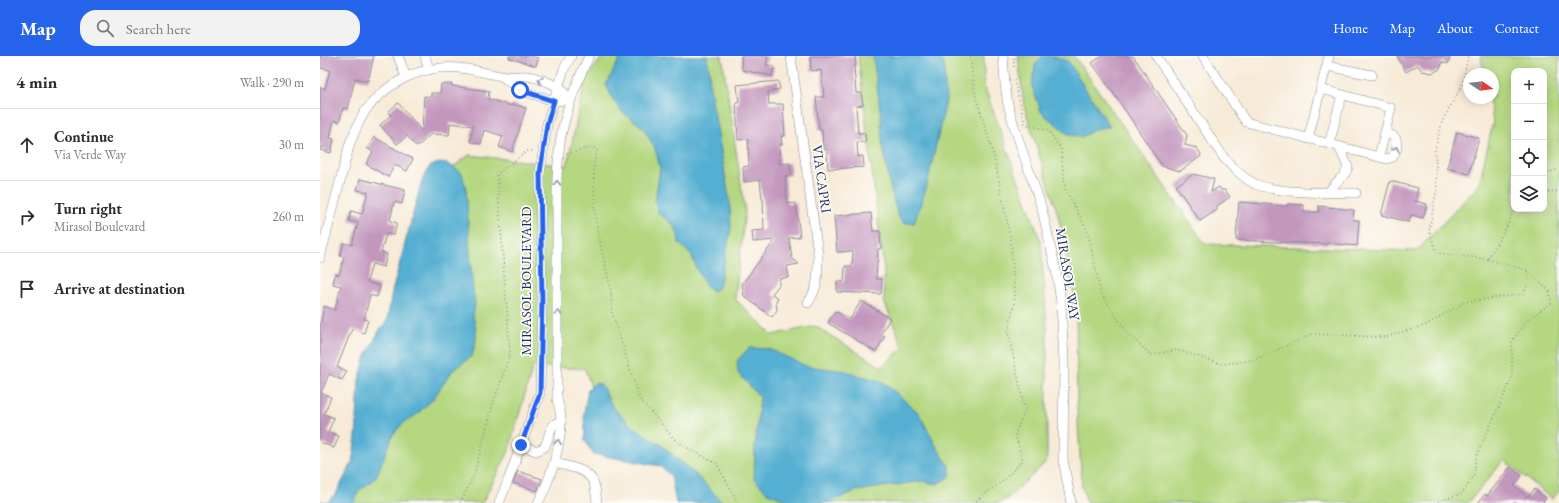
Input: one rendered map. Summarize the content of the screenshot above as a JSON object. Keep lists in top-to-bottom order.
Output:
{
  "streets": {
    "street": ["VIA CAPRI", "MIRASOL WAY", "MIRASOL BOULEVARD"]
  },
  "north": "right",
  "page": {
    "header": "Map",
    "search": "Search here",
    "nav": [
      "Home",
      "Map",
      "About",
      "Contact"
    ],
    "heading": ["4 min", "Walk · 290 m"],
    "map_buttons": ["+", "−"],
    "list": [
      ["Continue", "Via Verde Way", "30 m"],
      ["Turn right", "Mirasol Boulevard", "260 m"],
      "Arrive at destination"
    ]
  }
}
